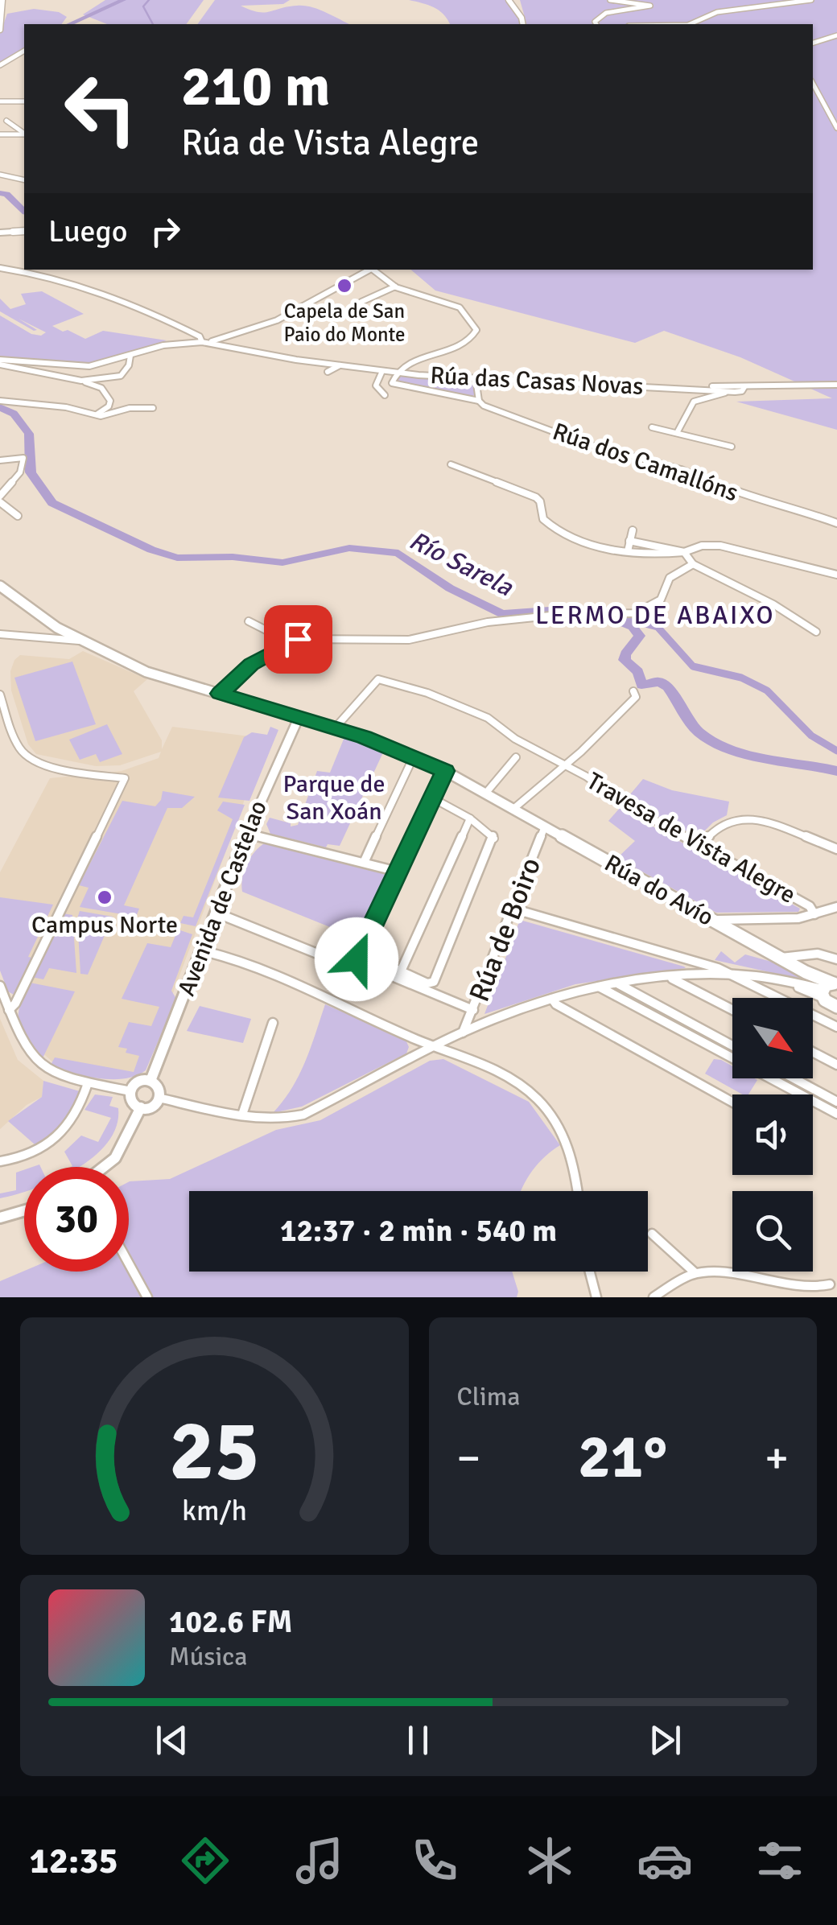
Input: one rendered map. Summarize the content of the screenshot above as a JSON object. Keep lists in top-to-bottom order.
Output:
{
  "streets": {
    "main road": ["Rúa do Avío"],
    "street": [
      "Rúa das Casas Novas",
      "Rúa dos Camallóns",
      "Travesa de Vista Alegre",
      "Avenida de Castelao",
      "Rúa de Boiro"
    ]
  },
  "crossings": [
    ["Rúa das Casas Novas", "Rúa dos Camallóns"],
    ["Travesa de Vista Alegre", "Rúa do Avío"],
    ["Rúa do Avío", "Avenida de Castelao"],
    ["Rúa do Avío", "Rúa de Boiro"]
  ],
  "districts": ["LERMO DE ABAIXO"],
  "water": ["Río Sarela"],
  "parks": ["Parque de San Xoán"],
  "places": ["Capela de San Paio do Monte", "Campus Norte"],
  "north": "bottom right",
  "page": {
    "turn": ["210 m", "Rúa de Vista Alegre"],
    "then": "Luego",
    "limit": "30",
    "trip": "12:37 · 2 min · 540 m",
    "tile": "Clima",
    "heat": ["−", "21°", "+"],
    "song": ["102.6 FM", "Música"],
    "tabs": "12:35",
    "gauge": ["25", "km/h"]
  }
}
